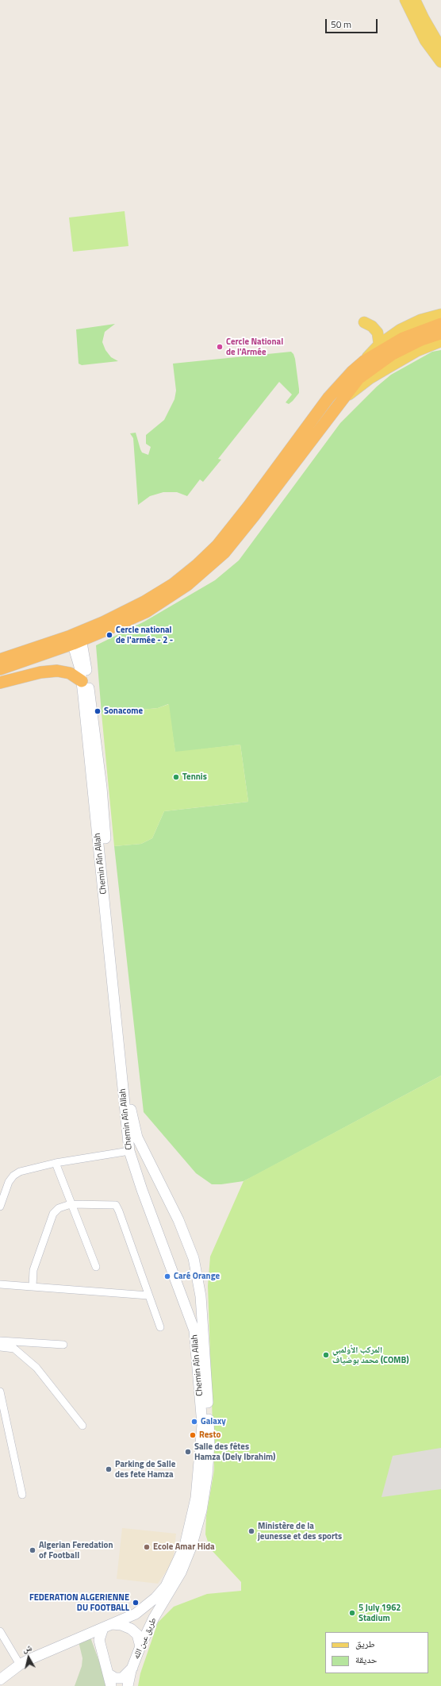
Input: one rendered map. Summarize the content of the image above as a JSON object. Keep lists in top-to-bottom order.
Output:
{
  "streets": {
    "main road": ["Chemin Aîn Allah", "طريق عين الله"]
  },
  "crossings": [
    ["Chemin Aîn Allah", "طريق عين الله"]
  ],
  "places": [
    "Cercle National de l'Armée",
    "Cercle national de l'armée - 2 -",
    "Sonacome",
    "Tennis",
    "Caré Orange",
    "المركب الأولمبي محمد بوضياف (COMB)",
    "Galaxy",
    "Resto",
    "Salle des fêtes Hamza (Dely Ibrahim)",
    "Parking de Salle des fete Hamza",
    "Ministère de la jeunesse et des sports",
    "Ecole Amar Hida",
    "Algerian Feredation of Football",
    "FEDERATION ALGERIENNE DU FOOTBALL",
    "5 July 1962 Stadium"
  ],
  "legend": ["طريق", "حديقة"],
  "scale_bar": "50 m",
  "north": "top"
}
